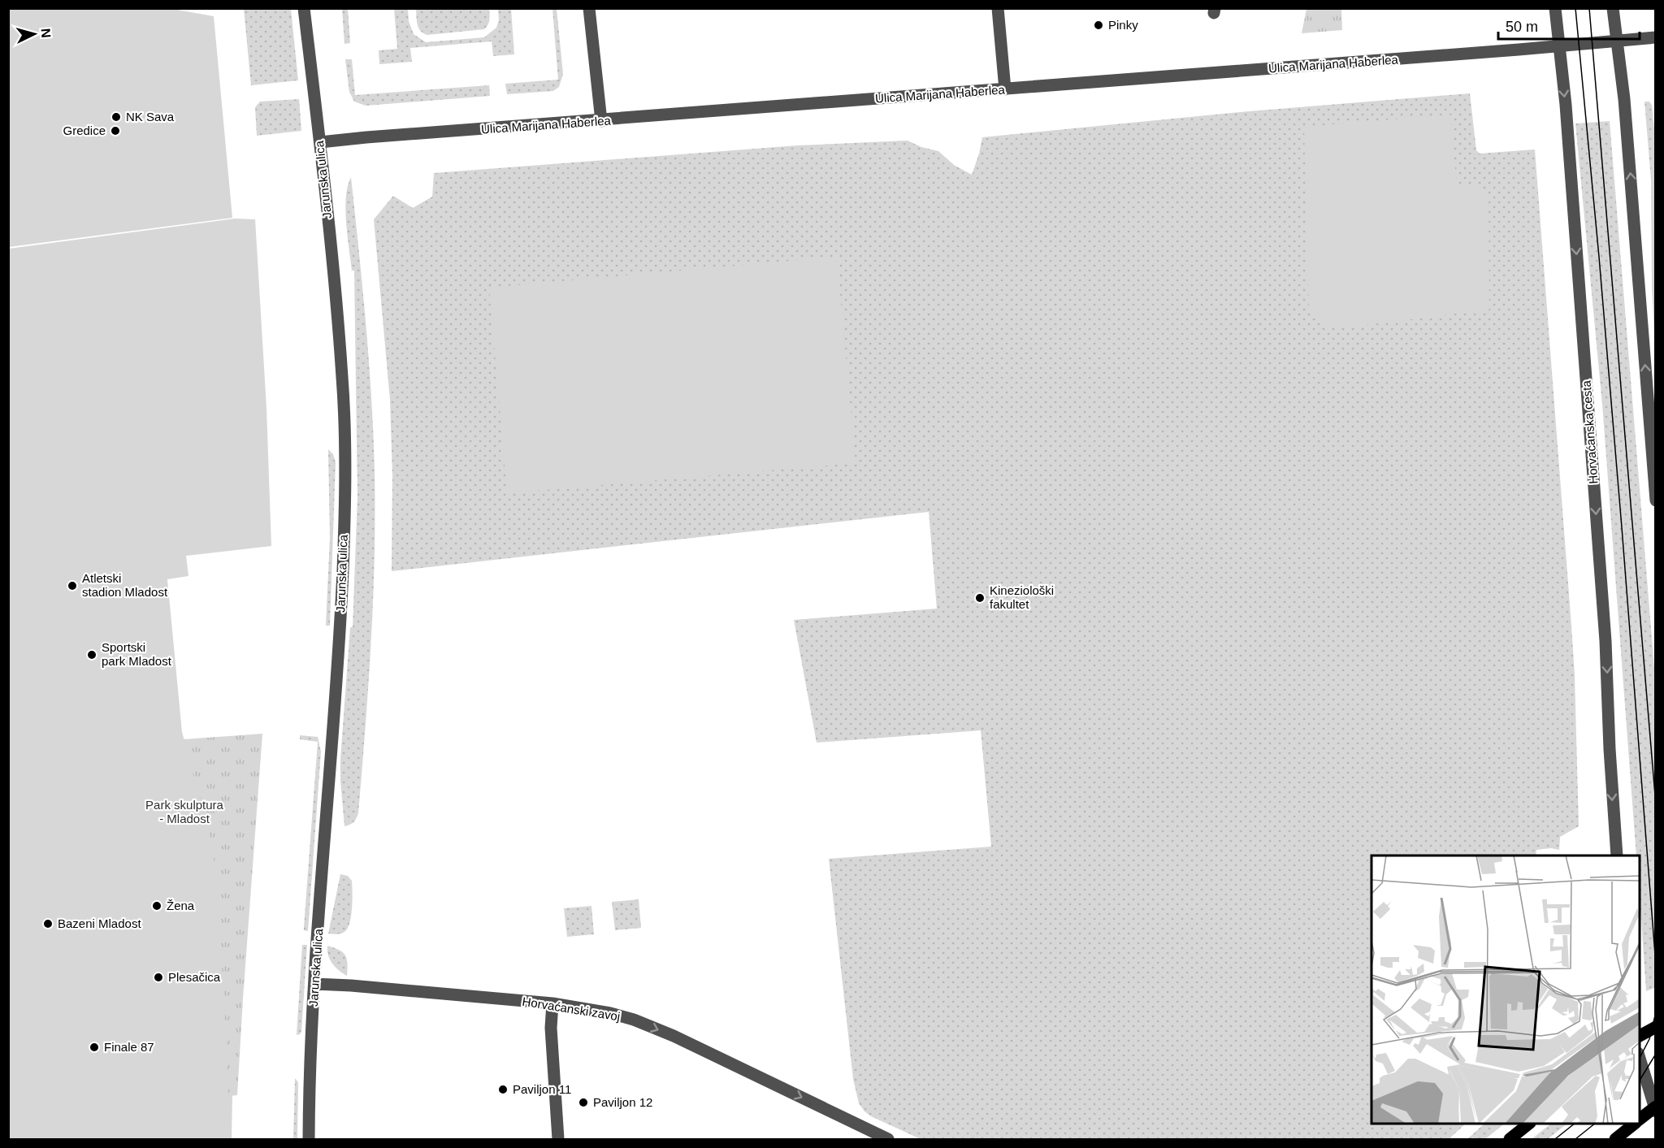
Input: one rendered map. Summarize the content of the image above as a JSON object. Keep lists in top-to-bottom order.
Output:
{
  "streets": {
    "street": [
      "Ulica Marijana Haberlea",
      "Jarunska ulica",
      "Horvaćanska cesta",
      "Horvaćanski zavoj"
    ]
  },
  "crossings": [
    ["Ulica Marijana Haberlea", "Jarunska ulica"],
    ["Ulica Marijana Haberlea", "Horvaćanska cesta"],
    ["Jarunska ulica", "Horvaćanski zavoj"]
  ],
  "one_way": ["Horvaćanski zavoj"],
  "parks": ["Park skulptura - Mladost"],
  "places": [
    "Pinky",
    "NK Sava",
    "Gredice",
    "Atletski stadion Mladost",
    "Kineziološki fakultet",
    "Sportski park Mladost",
    "Žena",
    "Bazeni Mladost",
    "Plesačica",
    "Finale 87",
    "Paviljon 11",
    "Paviljon 12"
  ],
  "scale_bar": "50 m",
  "north": "right"
}
